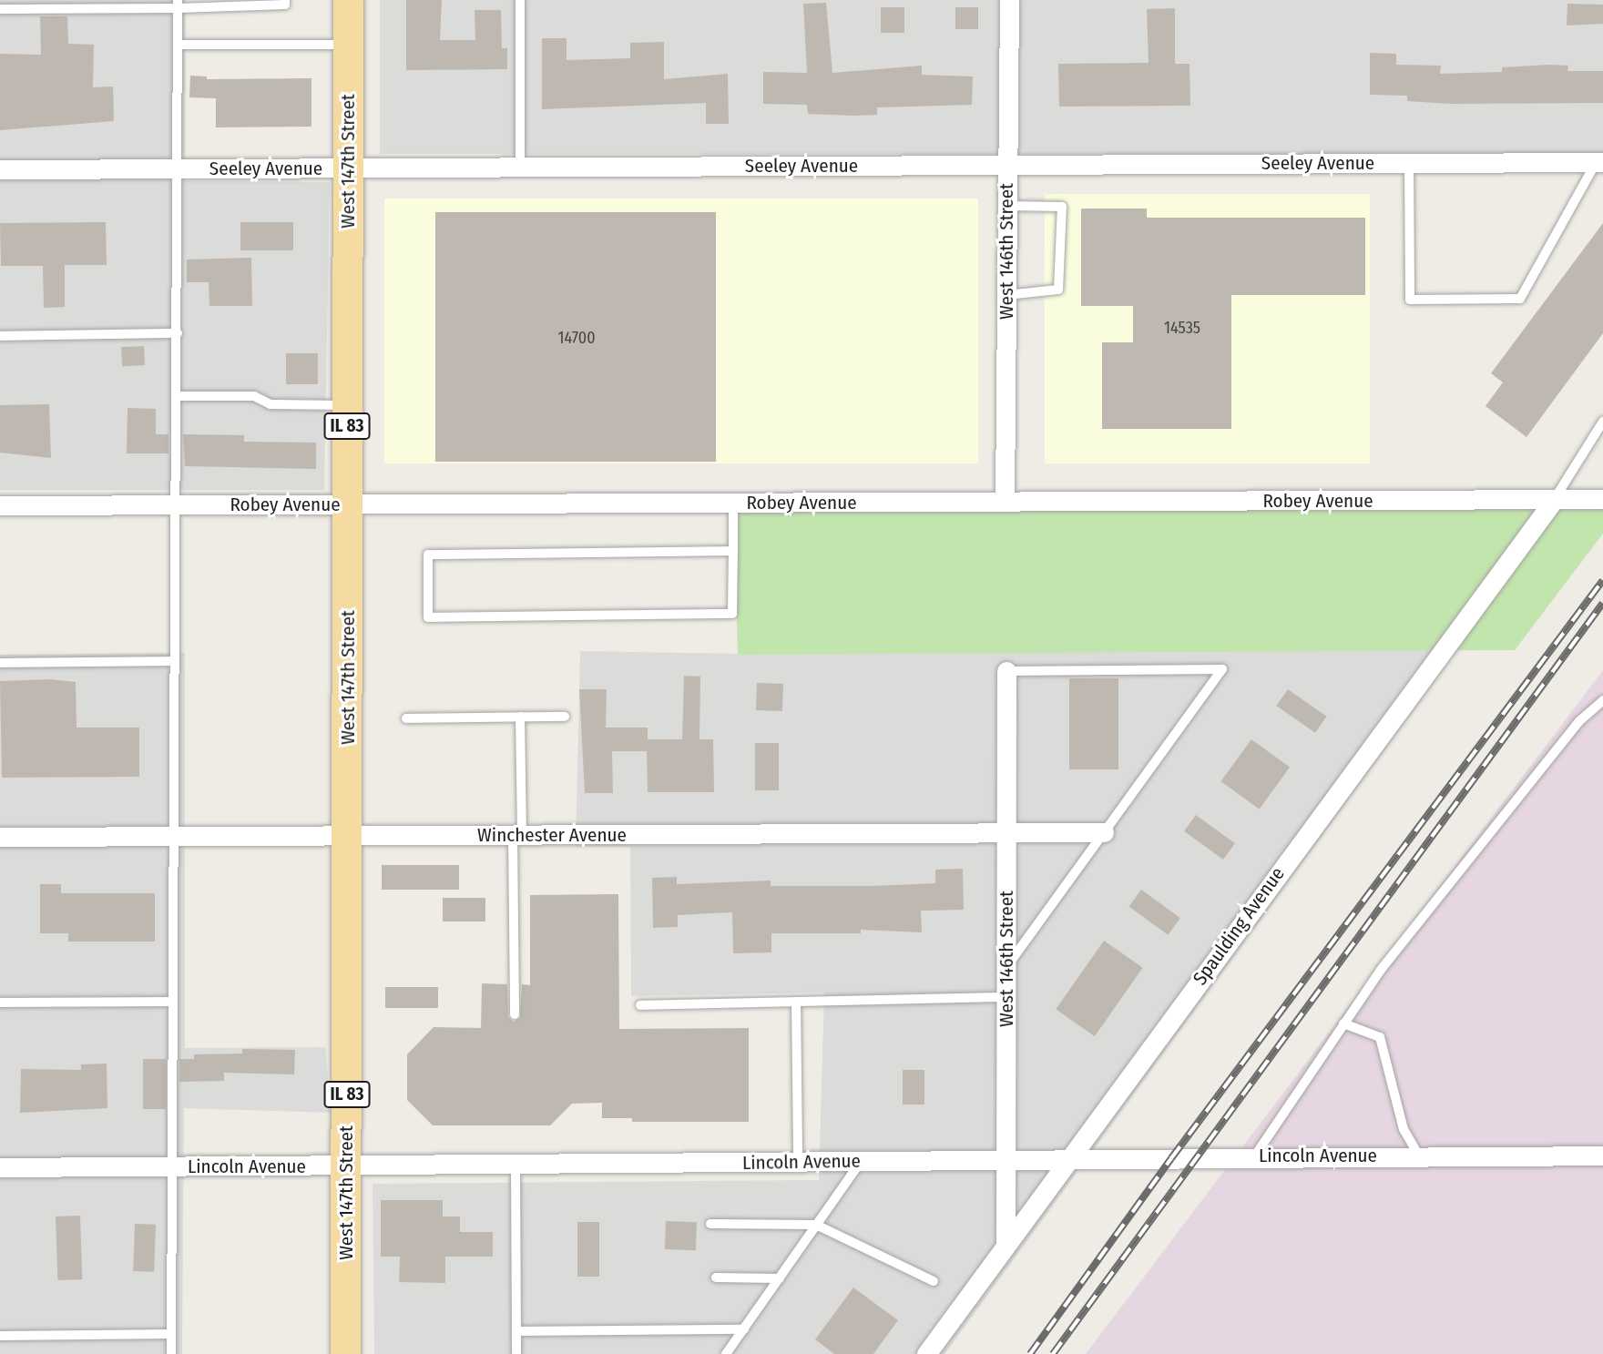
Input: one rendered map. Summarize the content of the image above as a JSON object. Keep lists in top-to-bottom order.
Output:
{
  "streets": {
    "main road": ["West 147th Street", "IL 83"],
    "street": [
      "Seeley Avenue",
      "West 146th Street",
      "Robey Avenue",
      "Winchester Avenue",
      "Spaulding Avenue",
      "Lincoln Avenue"
    ]
  },
  "crossings": [
    ["West 147th Street", "Seeley Avenue"],
    ["West 147th Street", "Robey Avenue"],
    ["West 147th Street", "Winchester Avenue"],
    ["West 147th Street", "Lincoln Avenue"],
    ["Seeley Avenue", "West 146th Street"],
    ["West 146th Street", "Robey Avenue"],
    ["West 146th Street", "Winchester Avenue"],
    ["West 146th Street", "Spaulding Avenue"],
    ["West 146th Street", "Lincoln Avenue"],
    ["Robey Avenue", "Spaulding Avenue"],
    ["Spaulding Avenue", "Lincoln Avenue"]
  ],
  "house_numbers": ["14535", "14700"]
}
